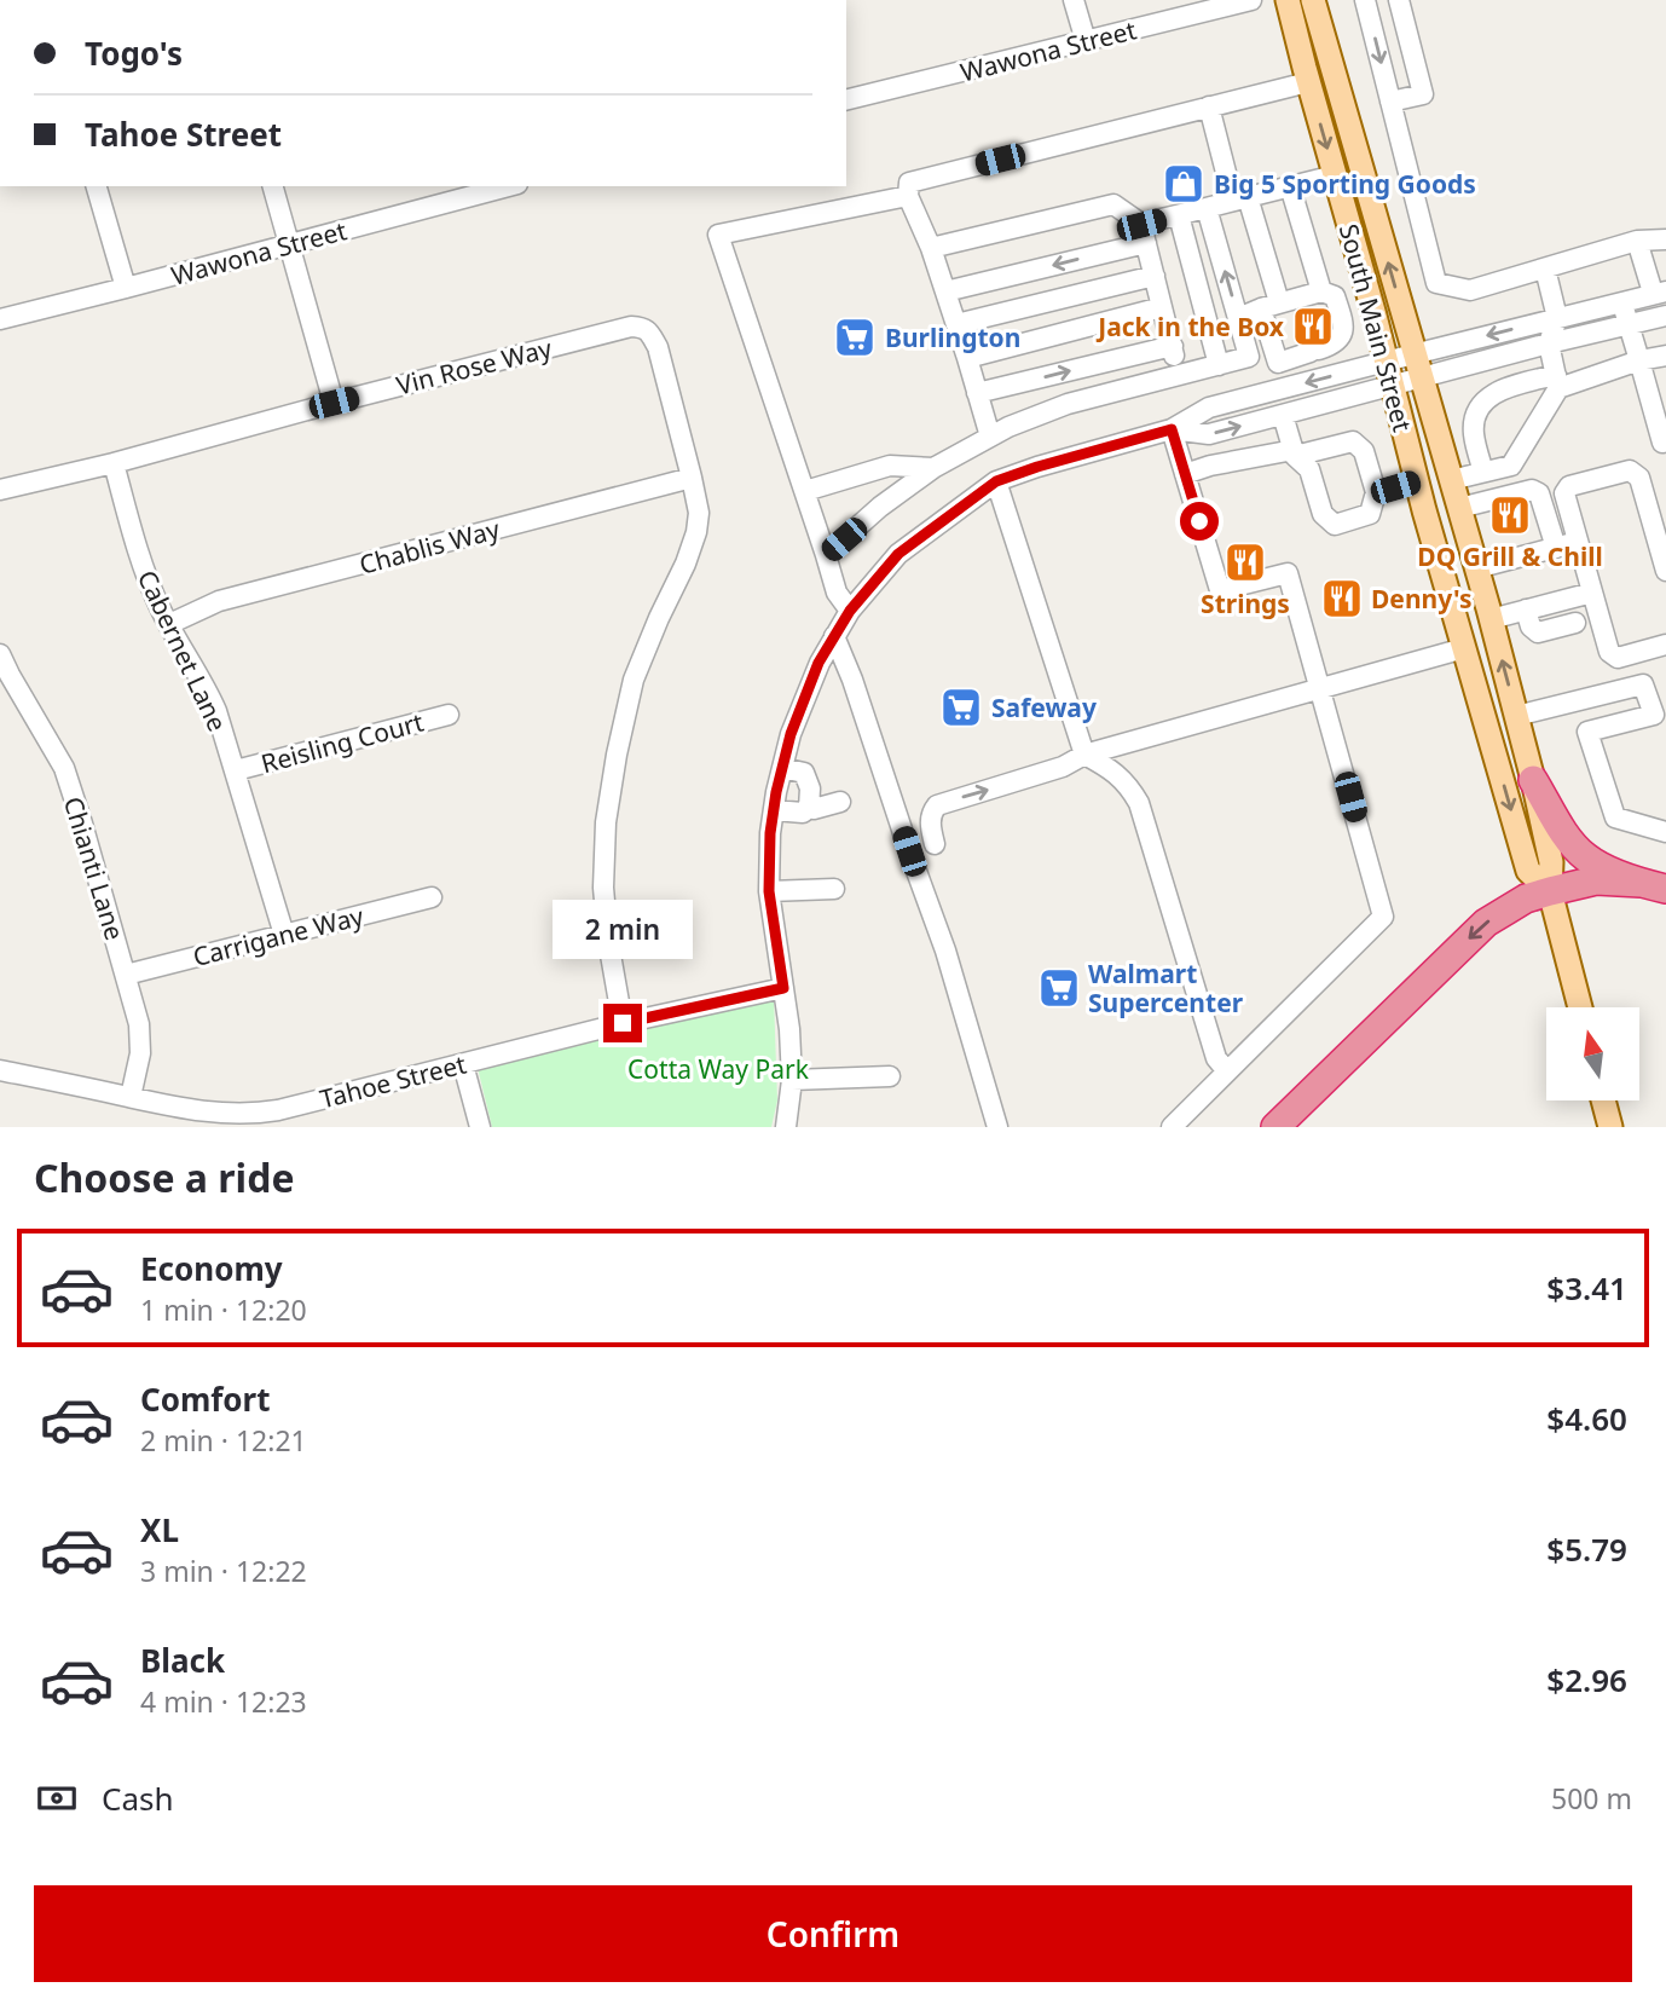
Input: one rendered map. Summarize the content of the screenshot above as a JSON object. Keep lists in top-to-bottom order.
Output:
{
  "streets": {
    "main road": ["South Main Street"],
    "street": [
      "Wawona Street",
      "Vin Rose Way",
      "Chablis Way",
      "Cabernet Lane",
      "Reisling Court",
      "Chianti Lane",
      "Carrigane Way",
      "Tahoe Street"
    ]
  },
  "crossings": [
    ["Vin Rose Way", "Chablis Way"],
    ["Vin Rose Way", "Cabernet Lane"],
    ["Chablis Way", "Cabernet Lane"],
    ["Cabernet Lane", "Reisling Court"],
    ["Cabernet Lane", "Carrigane Way"],
    ["Chianti Lane", "Carrigane Way"],
    ["Chianti Lane", "Tahoe Street"]
  ],
  "parks": ["Cotta Way Park"],
  "places": {
    "shop": ["Big 5 Sporting Goods"],
    "restaurant": [
      "Jack in the Box",
      "DQ Grill & Chill",
      "Strings",
      "Denny's"
    ],
    "supermarket": ["Burlington", "Safeway", "Walmart Supercenter"]
  },
  "north": "top",
  "page": {
    "banner": ["Togo's", "Tahoe Street"],
    "bubble": "2 min",
    "heading": "Choose a ride",
    "list": [
      {
        "name": "Economy",
        "note": "1 min · 12:20",
        "value": "$3.41"
      },
      {
        "name": "Comfort",
        "note": "2 min · 12:21",
        "value": "$4.60"
      },
      {
        "name": "XL",
        "note": "3 min · 12:22",
        "value": "$5.79"
      },
      {
        "name": "Black",
        "note": "4 min · 12:23",
        "value": "$2.96"
      }
    ],
    "pay": ["Cash", "500 m"],
    "buttons": "Confirm"
  }
}
